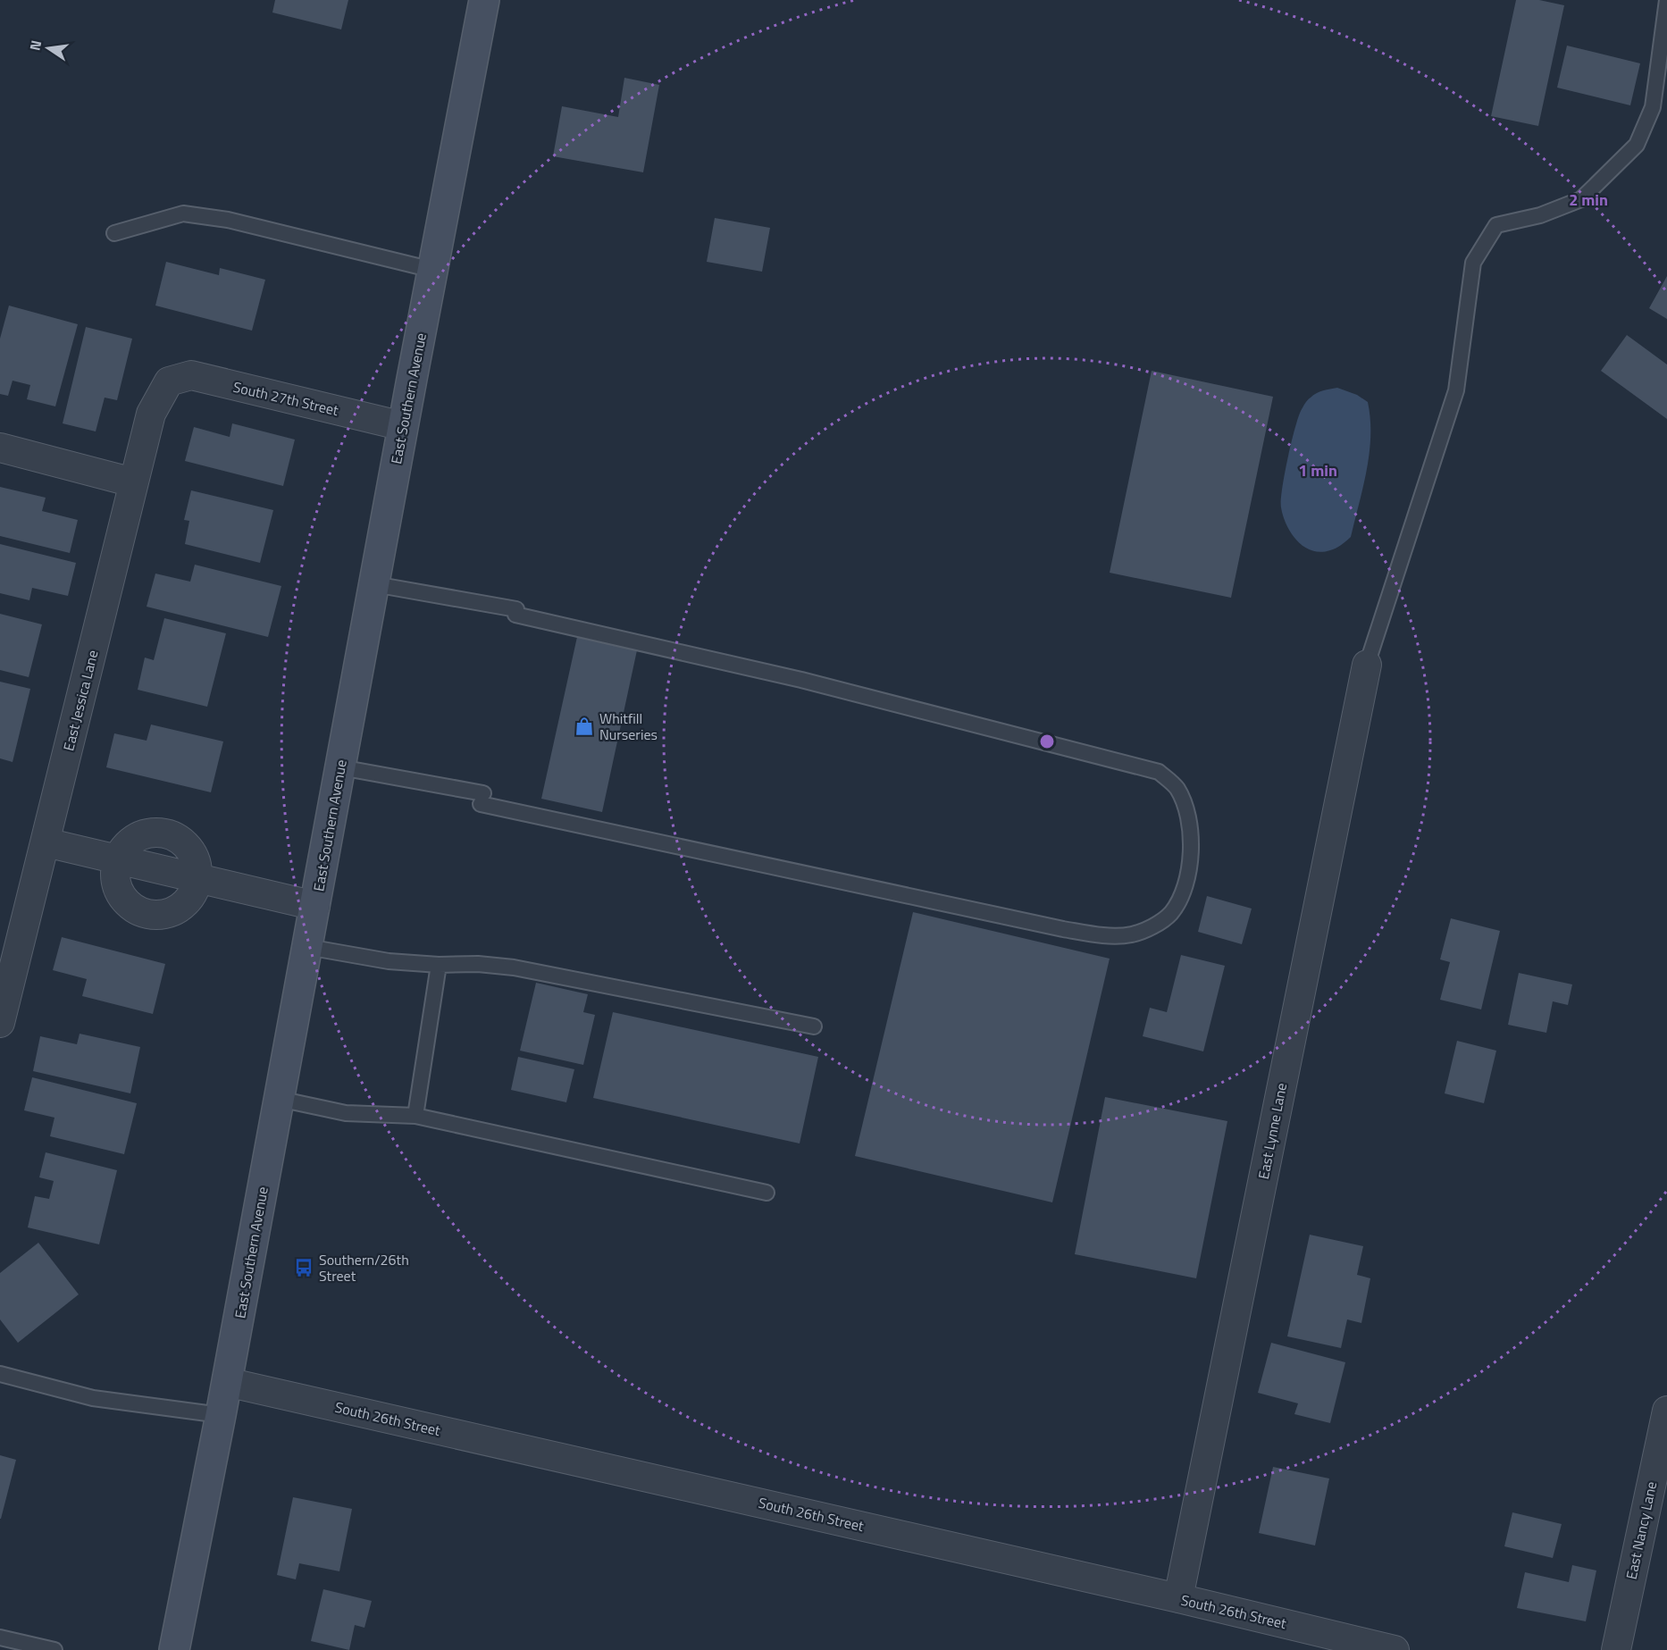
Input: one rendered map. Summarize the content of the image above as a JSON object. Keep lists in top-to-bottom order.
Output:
{
  "streets": {
    "main road": ["East Southern Avenue"],
    "street": [
      "South 27th Street",
      "East Jessica Lane",
      "East Lynne Lane",
      "South 26th Street",
      "East Nancy Lane"
    ]
  },
  "crossings": [
    ["South 27th Street", "East Southern Avenue"],
    ["South 27th Street", "East Jessica Lane"],
    ["East Southern Avenue", "South 26th Street"],
    ["East Lynne Lane", "South 26th Street"]
  ],
  "places": {
    "shop": ["Whitfill Nurseries"],
    "bus stop": ["Southern/26th Street"]
  },
  "north": "left",
  "rings": ["2 min", "1 min"]
}
